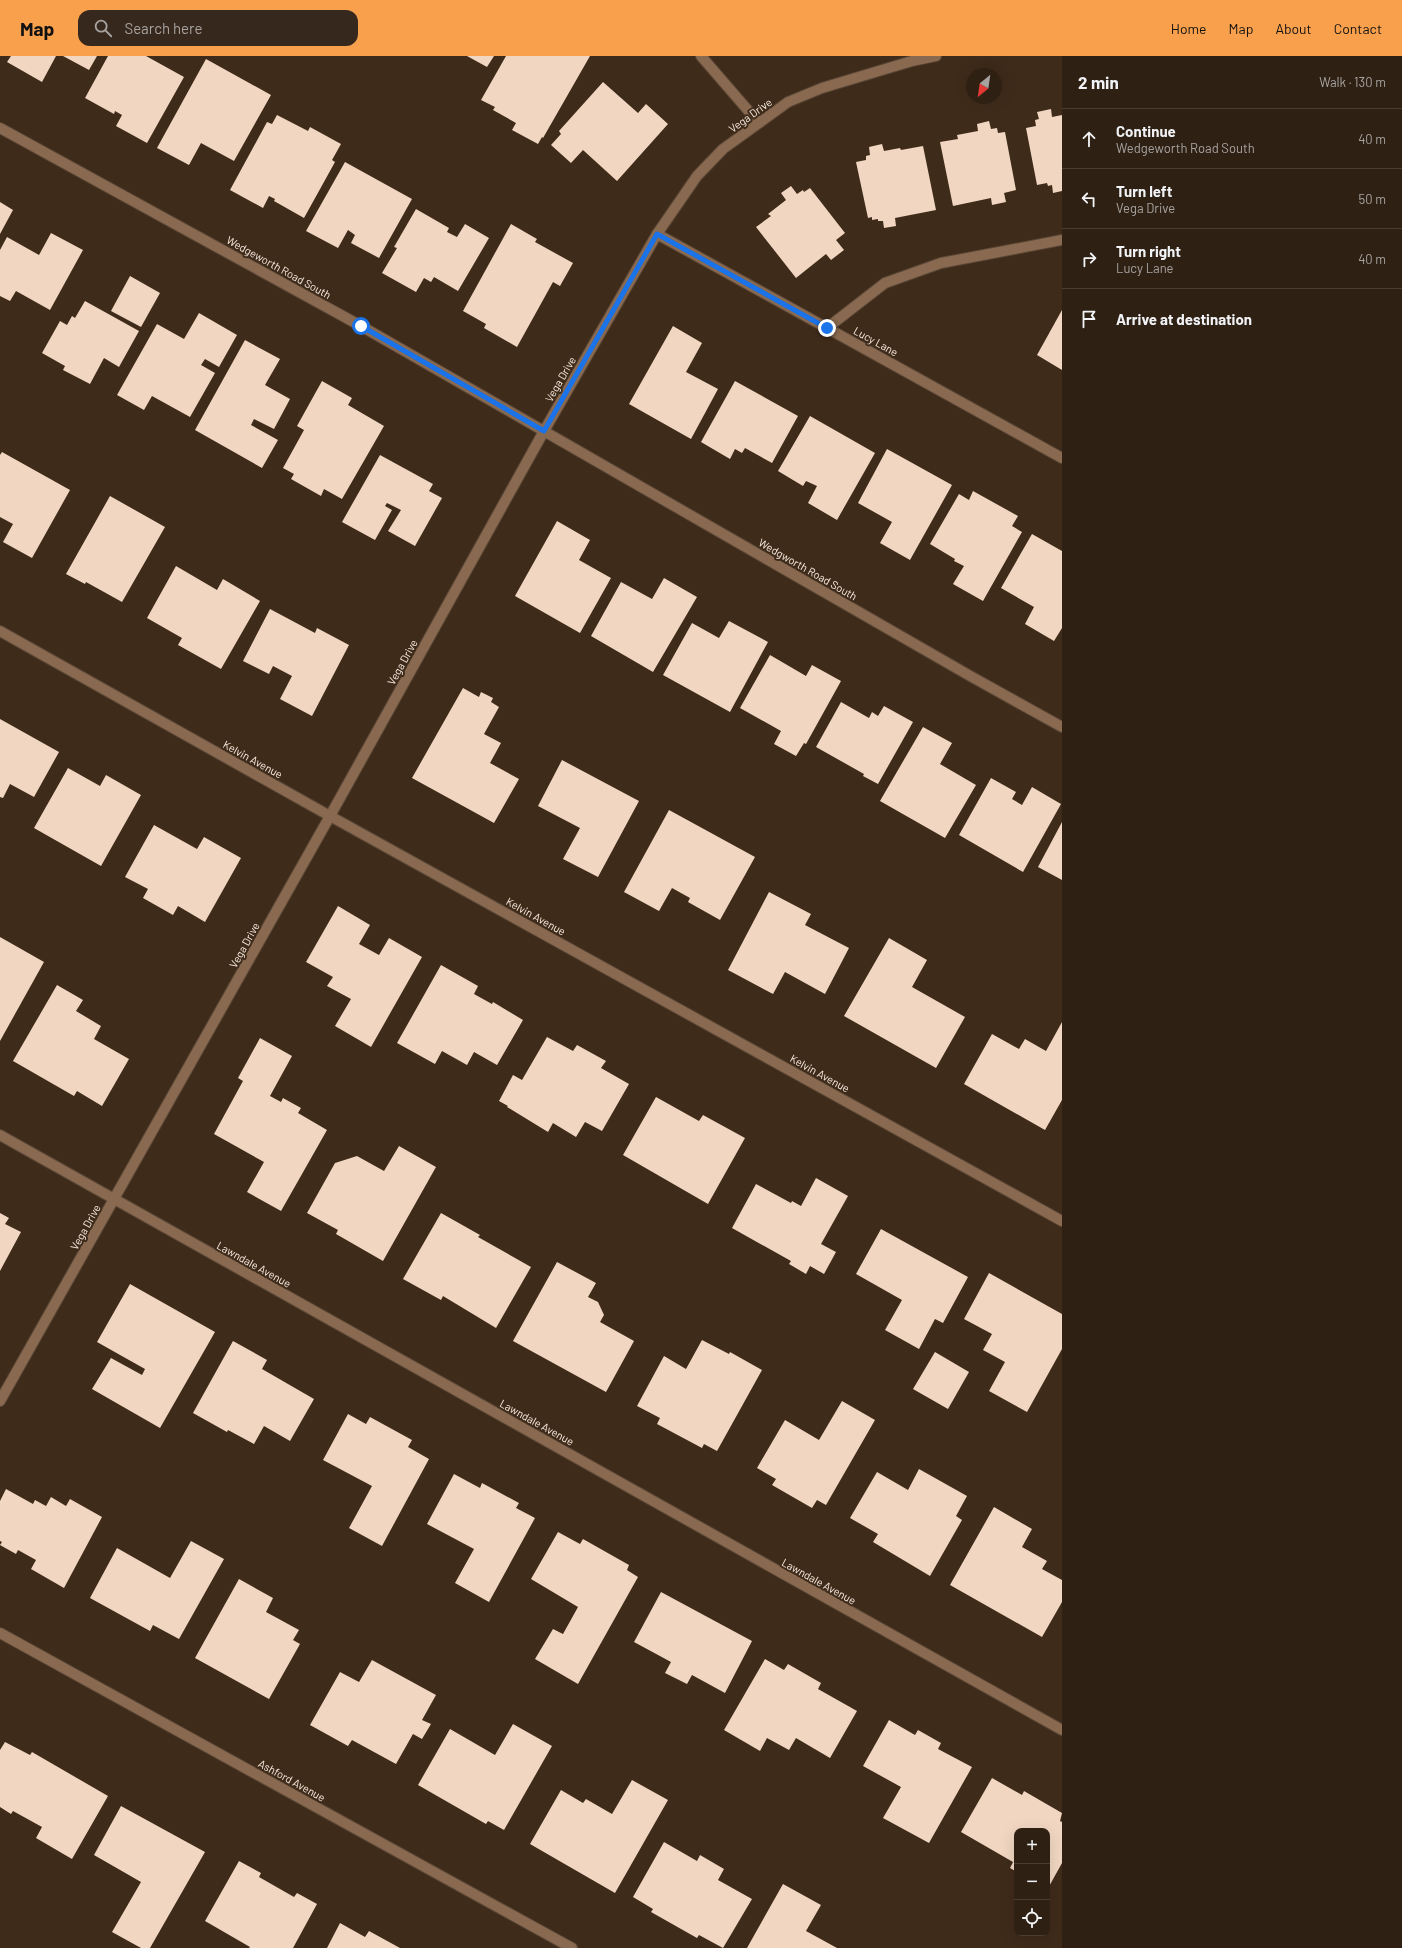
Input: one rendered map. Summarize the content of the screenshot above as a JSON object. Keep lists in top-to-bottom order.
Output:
{
  "streets": {
    "street": [
      "Vega Drive",
      "Wedgeworth Road South",
      "Lucy Lane",
      "Wedgworth Road South",
      "Kelvin Avenue",
      "Lawndale Avenue",
      "Ashford Avenue"
    ]
  },
  "crossings": [
    ["Vega Drive", "Wedgeworth Road South"],
    ["Vega Drive", "Lucy Lane"],
    ["Vega Drive", "Wedgworth Road South"],
    ["Vega Drive", "Kelvin Avenue"],
    ["Vega Drive", "Lawndale Avenue"],
    ["Wedgeworth Road South", "Wedgworth Road South"]
  ],
  "north": "bottom left",
  "page": {
    "header": "Map",
    "search": "Search here",
    "nav": [
      "Home",
      "Map",
      "About",
      "Contact"
    ],
    "heading": ["2 min", "Walk · 130 m"],
    "list": [
      ["Continue", "Wedgeworth Road South", "40 m"],
      ["Turn left", "Vega Drive", "50 m"],
      ["Turn right", "Lucy Lane", "40 m"],
      "Arrive at destination"
    ],
    "map_buttons": ["+", "−"]
  }
}
